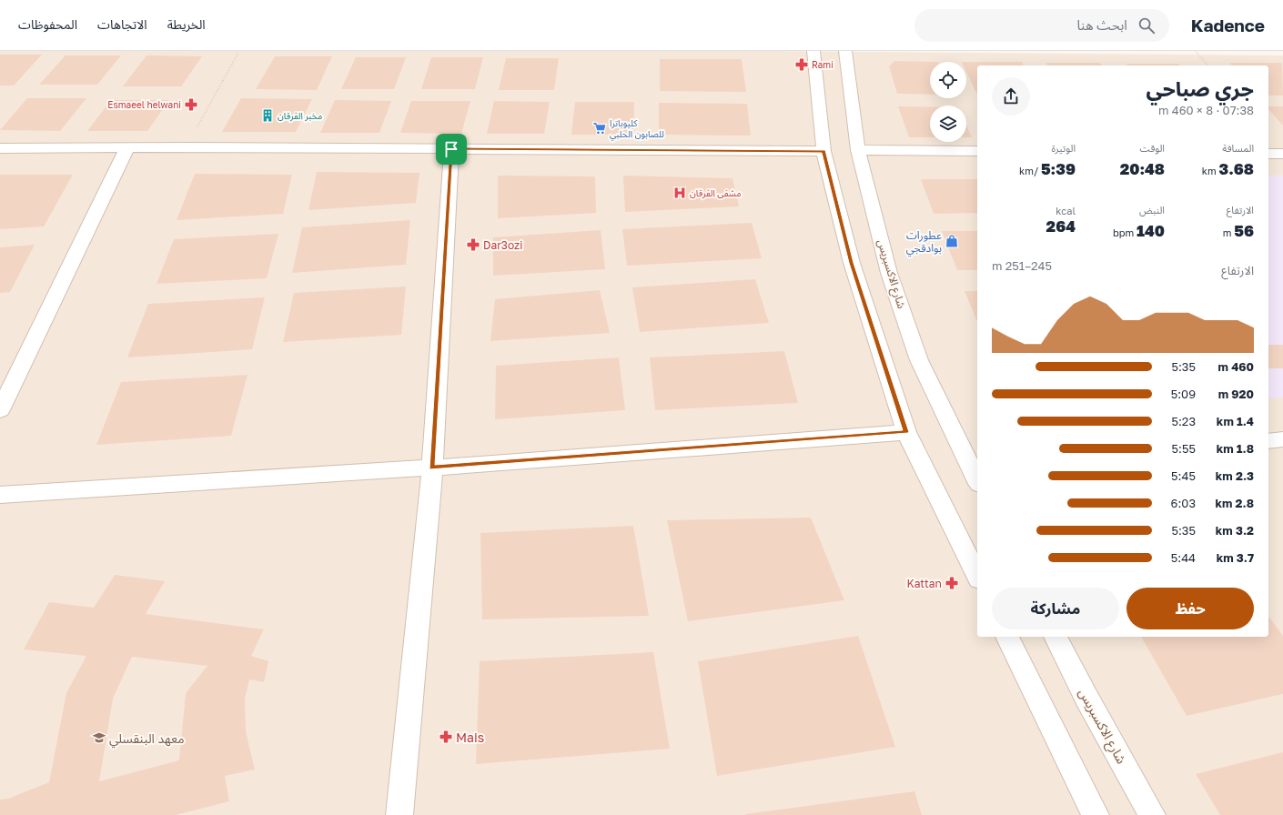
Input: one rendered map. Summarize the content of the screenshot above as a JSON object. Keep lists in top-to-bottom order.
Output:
{
  "streets": {
    "street": ["شارع الاكسبريس"]
  },
  "places": {
    "pharmacy": [
      "Rami",
      "Esmaeel helwani",
      "Dar3ozi",
      "Kattan",
      "Mais"
    ],
    "building": ["مخبر الفرقان"],
    "supermarket": ["كليوباترا للصابون الحلبي"],
    "hospital": ["مشفى الفرقان"],
    "shop": ["عطورات بوادقجي"],
    "school or university": ["معهد البنقسلي"]
  },
  "page": {
    "header": "Kadence",
    "search": "ابحث هنا",
    "nav": ["الخريطة", "الاتجاهات", "المحفوظات"],
    "heading": ["جري صباحي", "07:38 · 8 × 460 m"],
    "stats": [
      ["المسافة", "3.68 km"],
      ["الوقت", "20:48"],
      ["الوتيرة", "5:39 /km"],
      ["الارتفاع", "56 m"],
      ["النبض", "140 bpm"],
      ["kcal", "264"]
    ],
    "chart": ["الارتفاع", "245–251 m"],
    "list": [
      {
        "name": "460 m",
        "note": "5:35"
      },
      {
        "name": "920 m",
        "note": "5:09"
      },
      {
        "name": "1.4 km",
        "note": "5:23"
      },
      {
        "name": "1.8 km",
        "note": "5:55"
      },
      {
        "name": "2.3 km",
        "note": "5:45"
      },
      {
        "name": "2.8 km",
        "note": "6:03"
      },
      {
        "name": "3.2 km",
        "note": "5:35"
      },
      {
        "name": "3.7 km",
        "note": "5:44"
      }
    ],
    "buttons": ["حفظ", "مشاركة"]
  }
}
